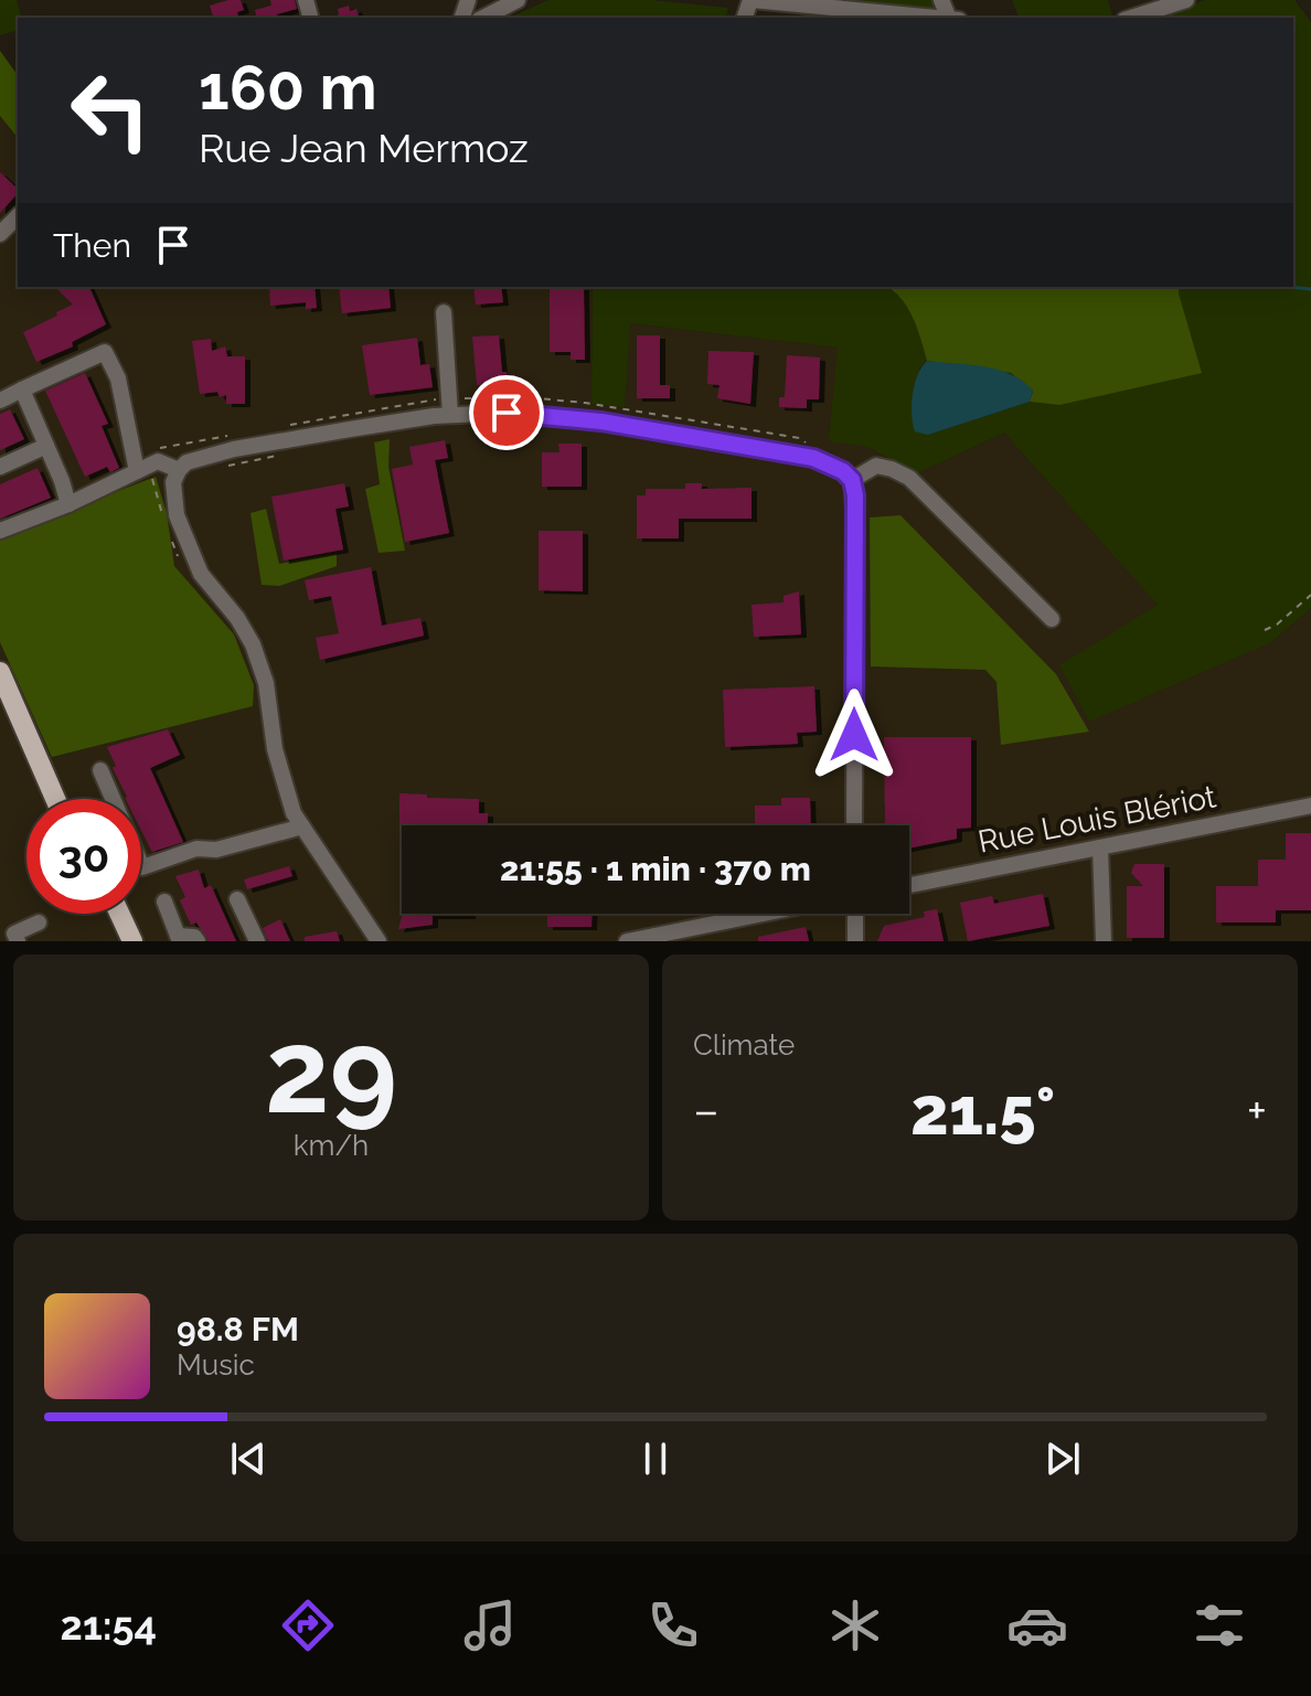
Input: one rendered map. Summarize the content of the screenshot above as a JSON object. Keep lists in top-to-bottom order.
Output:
{
  "streets": {
    "street": ["Rue Louis Blériot"]
  },
  "page": {
    "turn": ["160 m", "Rue Jean Mermoz"],
    "then": "Then",
    "limit": "30",
    "trip": "21:55 · 1 min · 370 m",
    "tile": [
      ["29", "km/h"],
      "Climate"
    ],
    "heat": ["−", "21.5°", "+"],
    "song": ["98.8 FM", "Music"],
    "tabs": "21:54"
  }
}
